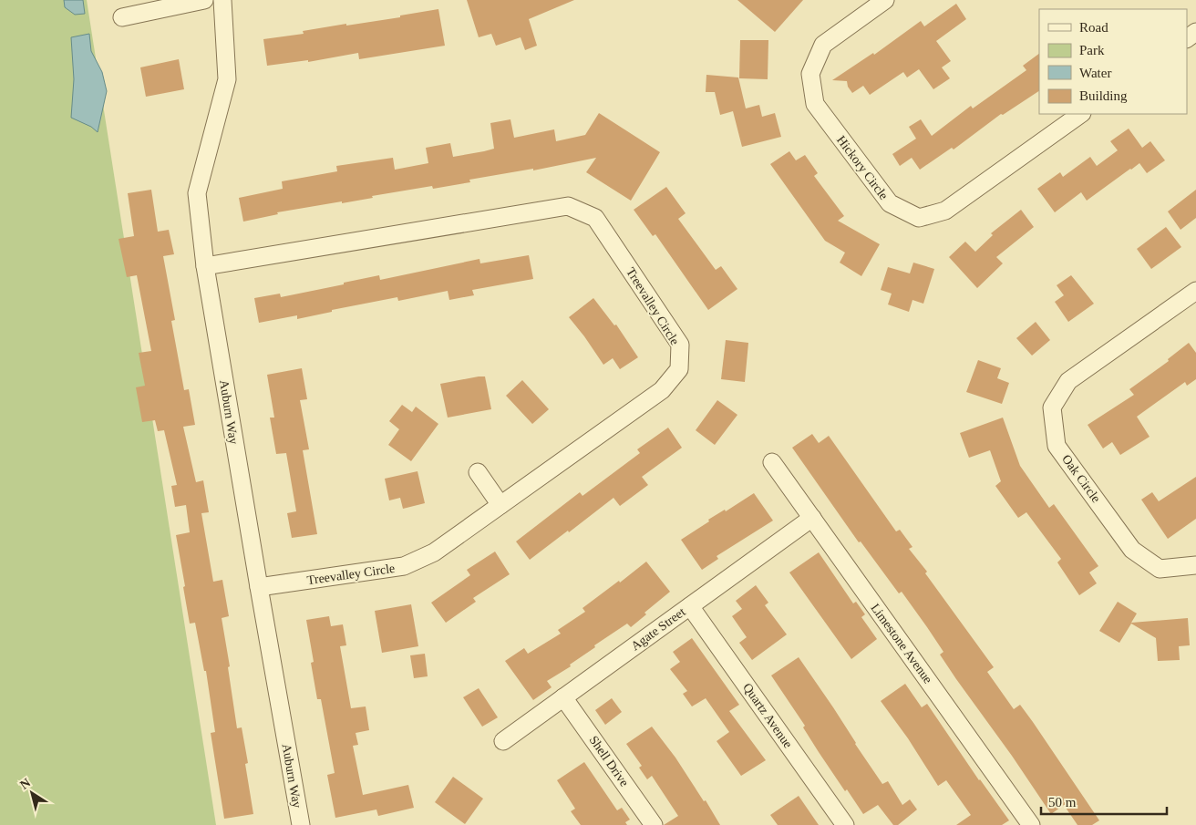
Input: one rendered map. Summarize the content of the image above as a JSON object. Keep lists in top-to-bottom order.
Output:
{
  "streets": {
    "street": [
      "Hickory Circle",
      "Treevalley Circle",
      "Auburn Way",
      "Oak Circle",
      "Agate Street",
      "Limestone Avenue",
      "Quartz Avenue",
      "Shell Drive"
    ]
  },
  "crossings": [
    ["Treevalley Circle", "Auburn Way"],
    ["Agate Street", "Limestone Avenue"],
    ["Agate Street", "Quartz Avenue"],
    ["Agate Street", "Shell Drive"]
  ],
  "legend": [
    "Road",
    "Park",
    "Water",
    "Building"
  ],
  "scale_bar": "50 m",
  "north": "top left"
}
